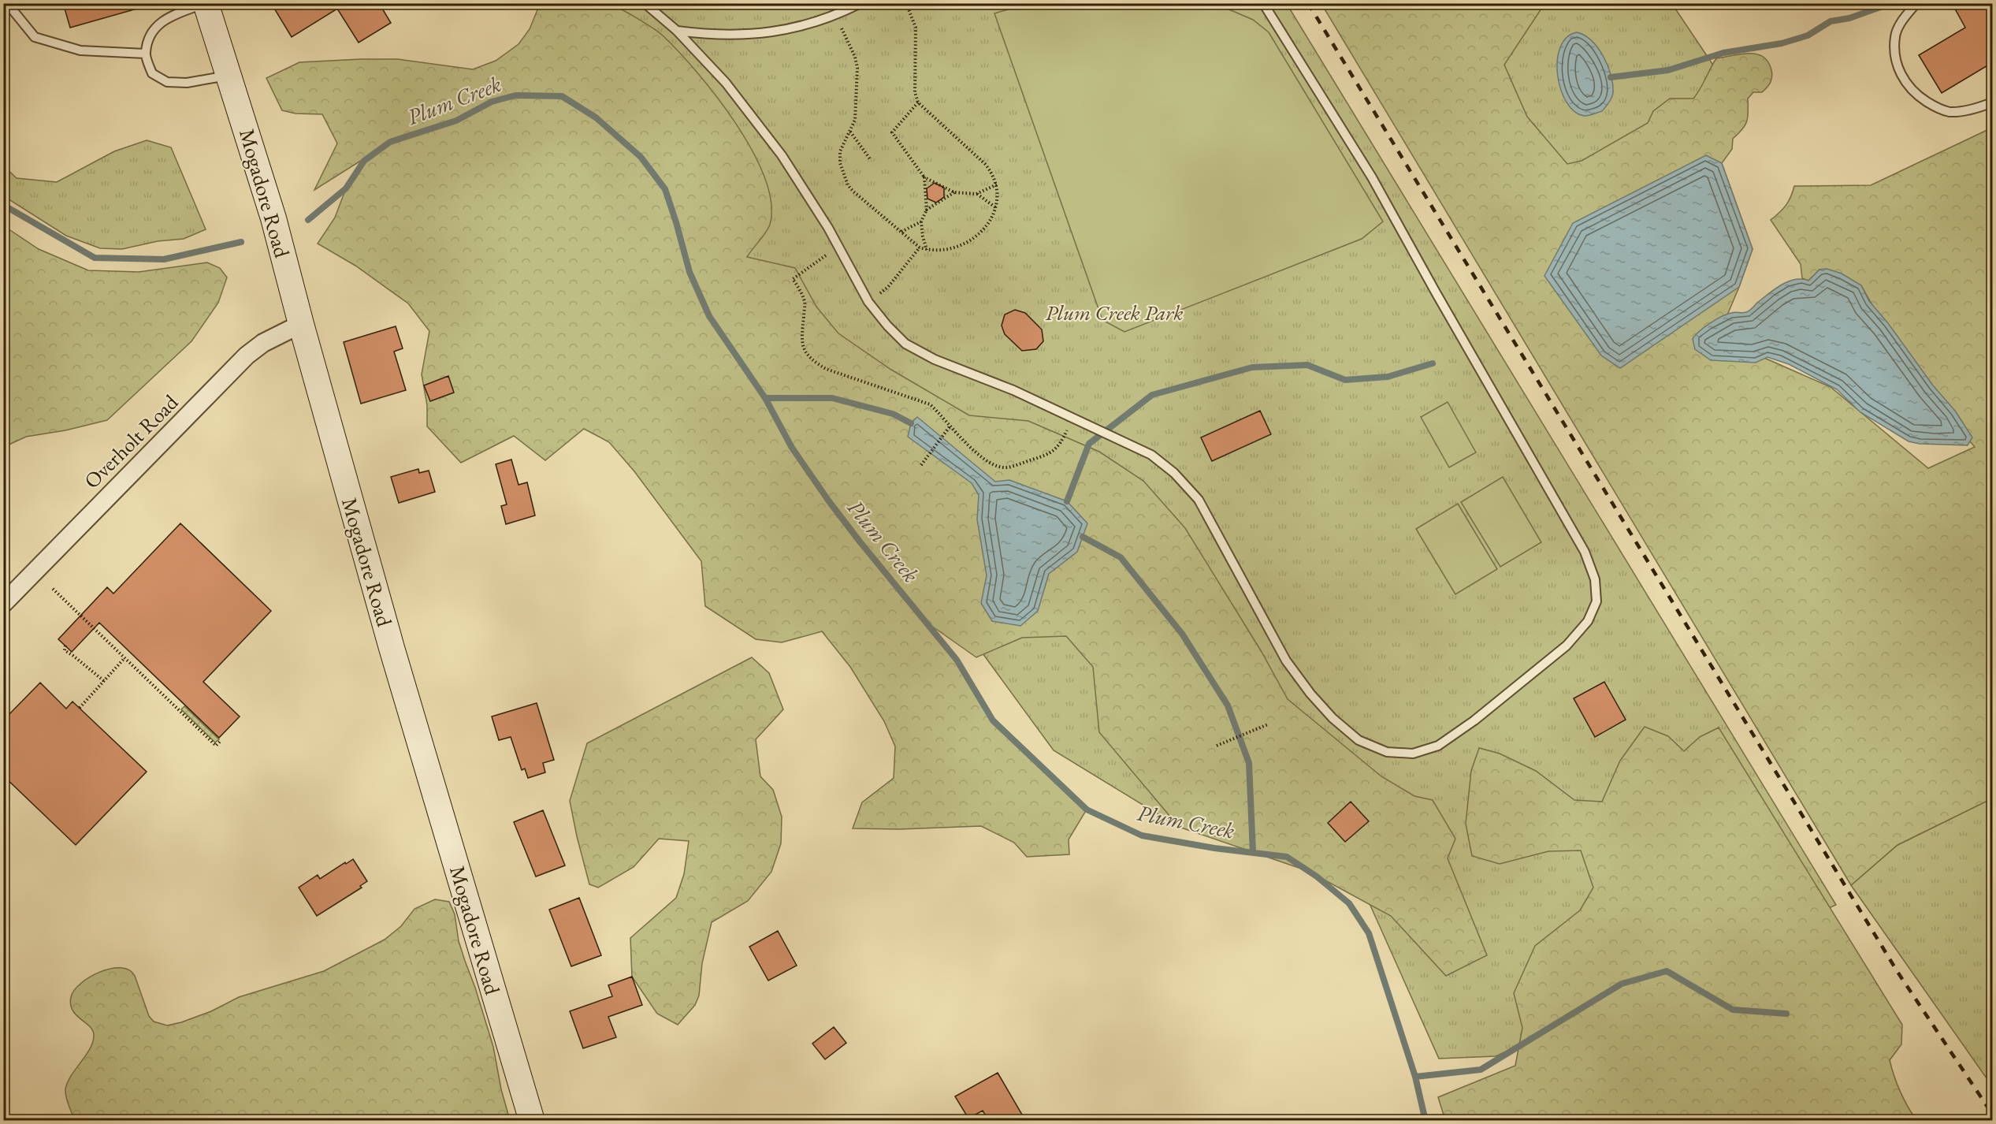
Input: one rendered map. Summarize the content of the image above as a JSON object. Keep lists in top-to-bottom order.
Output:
{
  "streets": {
    "street": ["Mogadore Road", "Overholt Road"]
  },
  "crossings": [
    ["Mogadore Road", "Overholt Road"]
  ],
  "water": ["Plum Creek"],
  "parks": ["Plum Creek Park"]
}
